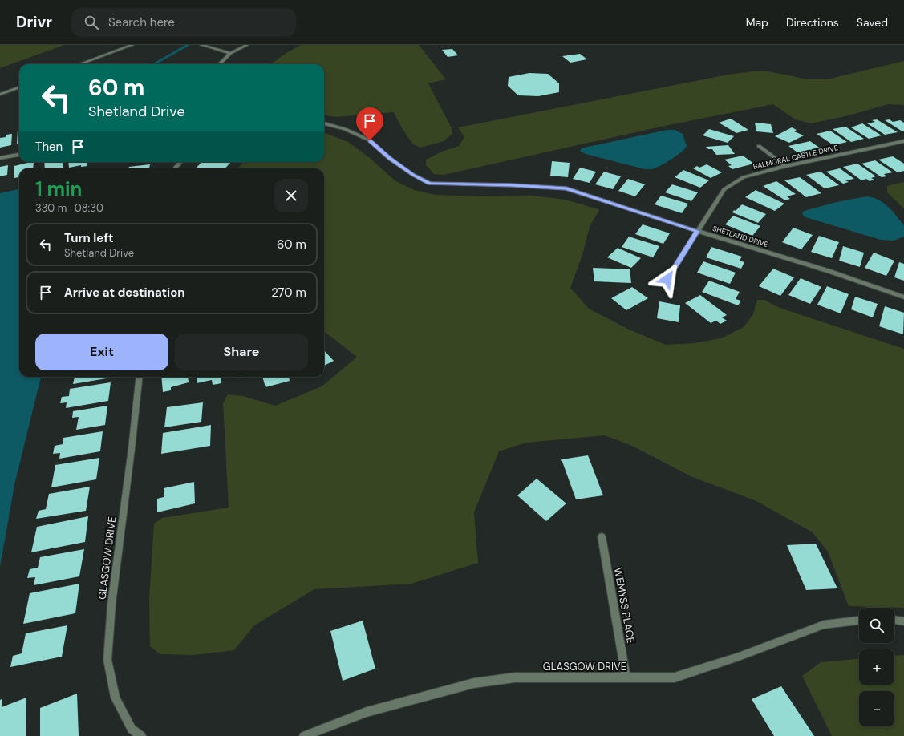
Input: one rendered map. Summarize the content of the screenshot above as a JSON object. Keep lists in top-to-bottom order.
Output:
{
  "streets": {
    "street": [
      "BALMORAL CASTLE DRIVE",
      "SHETLAND DRIVE",
      "GLASGOW DRIVE",
      "WEMYSS PLACE"
    ]
  },
  "crossings": [
    ["BALMORAL CASTLE DRIVE", "SHETLAND DRIVE"],
    ["GLASGOW DRIVE", "WEMYSS PLACE"]
  ],
  "page": {
    "header": "Drivr",
    "search": "Search here",
    "nav": ["Map", "Directions", "Saved"],
    "turn": ["60 m", "Shetland Drive"],
    "then": "Then",
    "heading": ["1 min", "330 m · 08:30"],
    "list": [
      {
        "name": "Turn left",
        "note": "Shetland Drive",
        "value": "60 m"
      },
      {
        "name": "Arrive at destination",
        "value": "270 m"
      }
    ],
    "buttons": ["Exit", "Share"],
    "map_buttons": ["+", "−"]
  }
}
